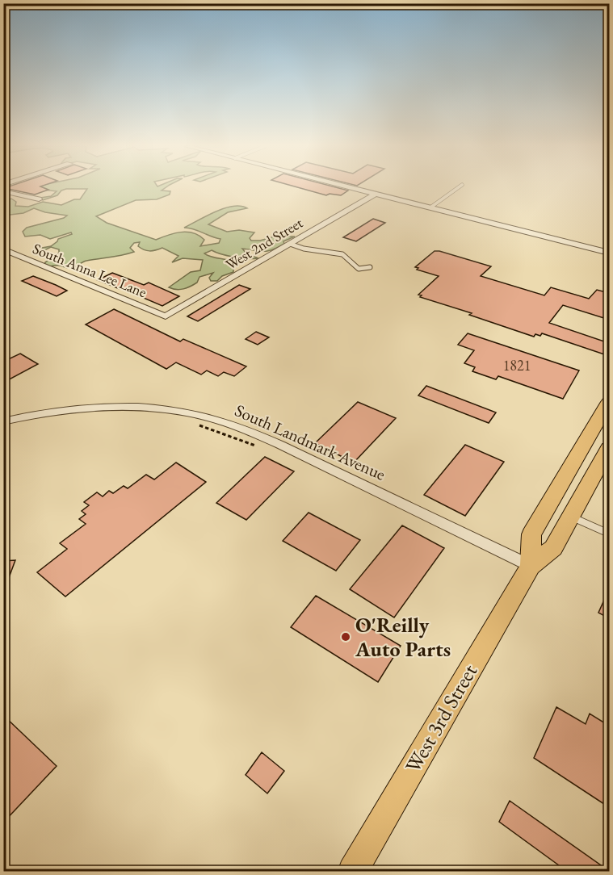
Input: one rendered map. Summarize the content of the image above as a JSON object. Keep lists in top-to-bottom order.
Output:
{
  "streets": {
    "main road": ["West 3rd Street"],
    "street": ["West 2nd Street", "South Anna Lee Lane", "South Landmark Avenue"]
  },
  "crossings": [
    ["West 2nd Street", "South Anna Lee Lane"],
    ["South Landmark Avenue", "West 3rd Street"]
  ],
  "places": ["O'Reilly Auto Parts"],
  "house_numbers": ["1821"]
}
